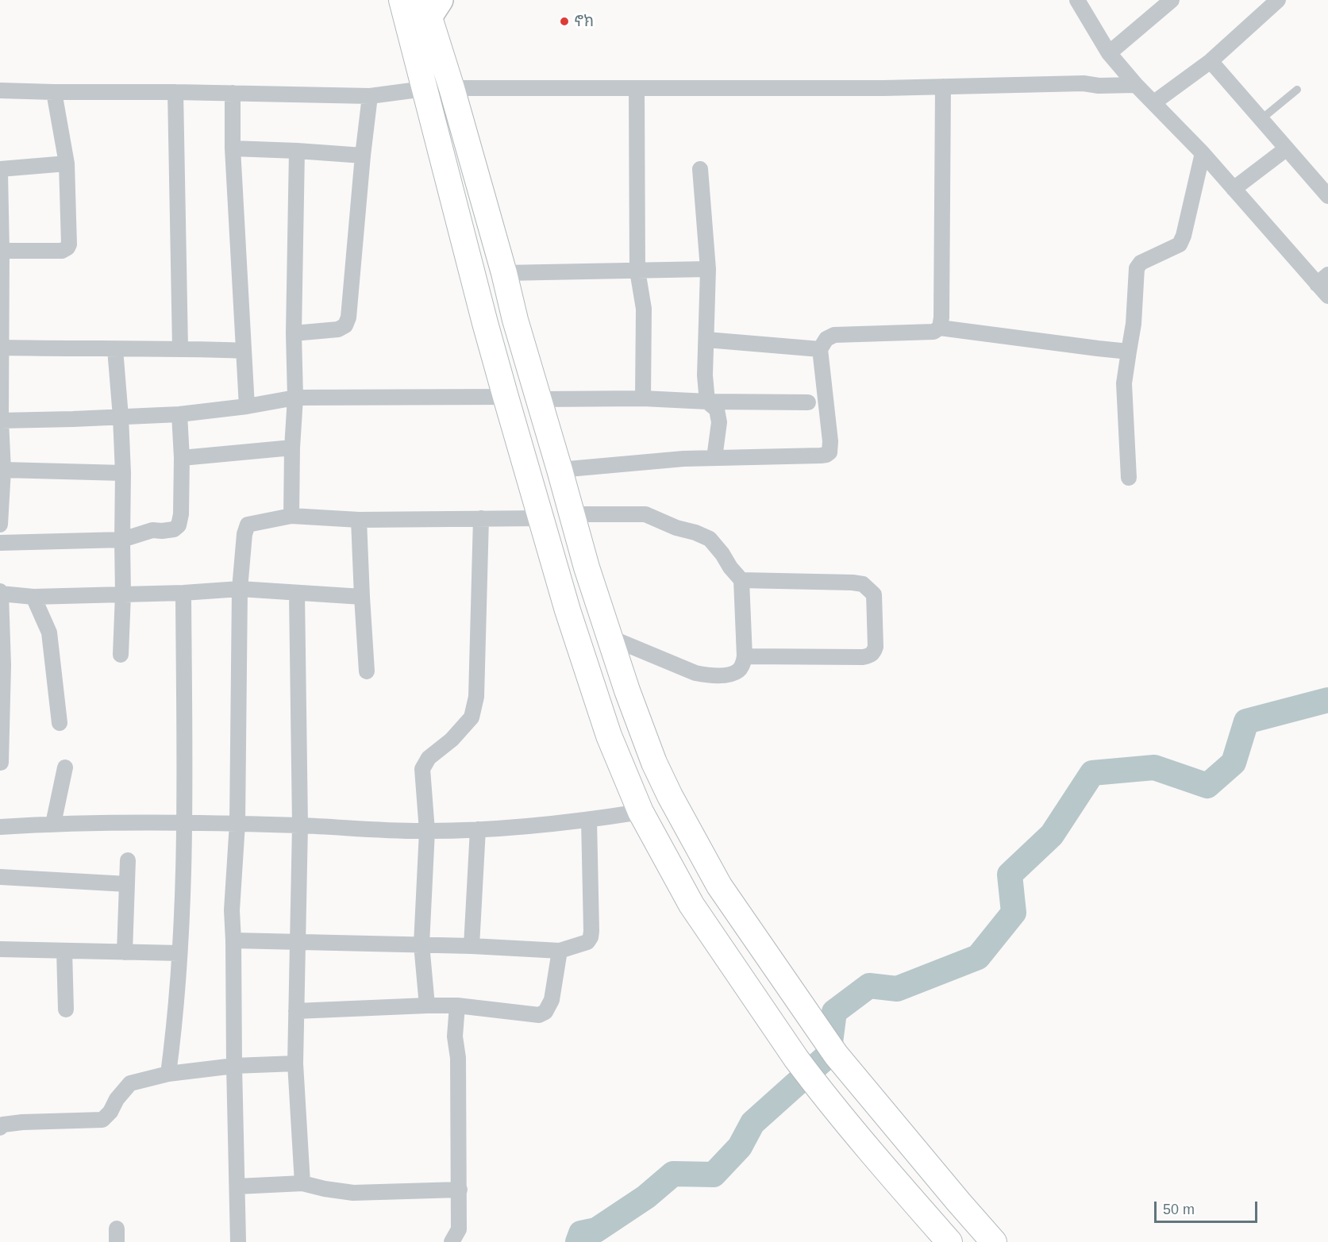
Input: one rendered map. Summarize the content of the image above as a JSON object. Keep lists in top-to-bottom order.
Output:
{
  "places": ["ኖክ"],
  "scale_bar": "50 m"
}
